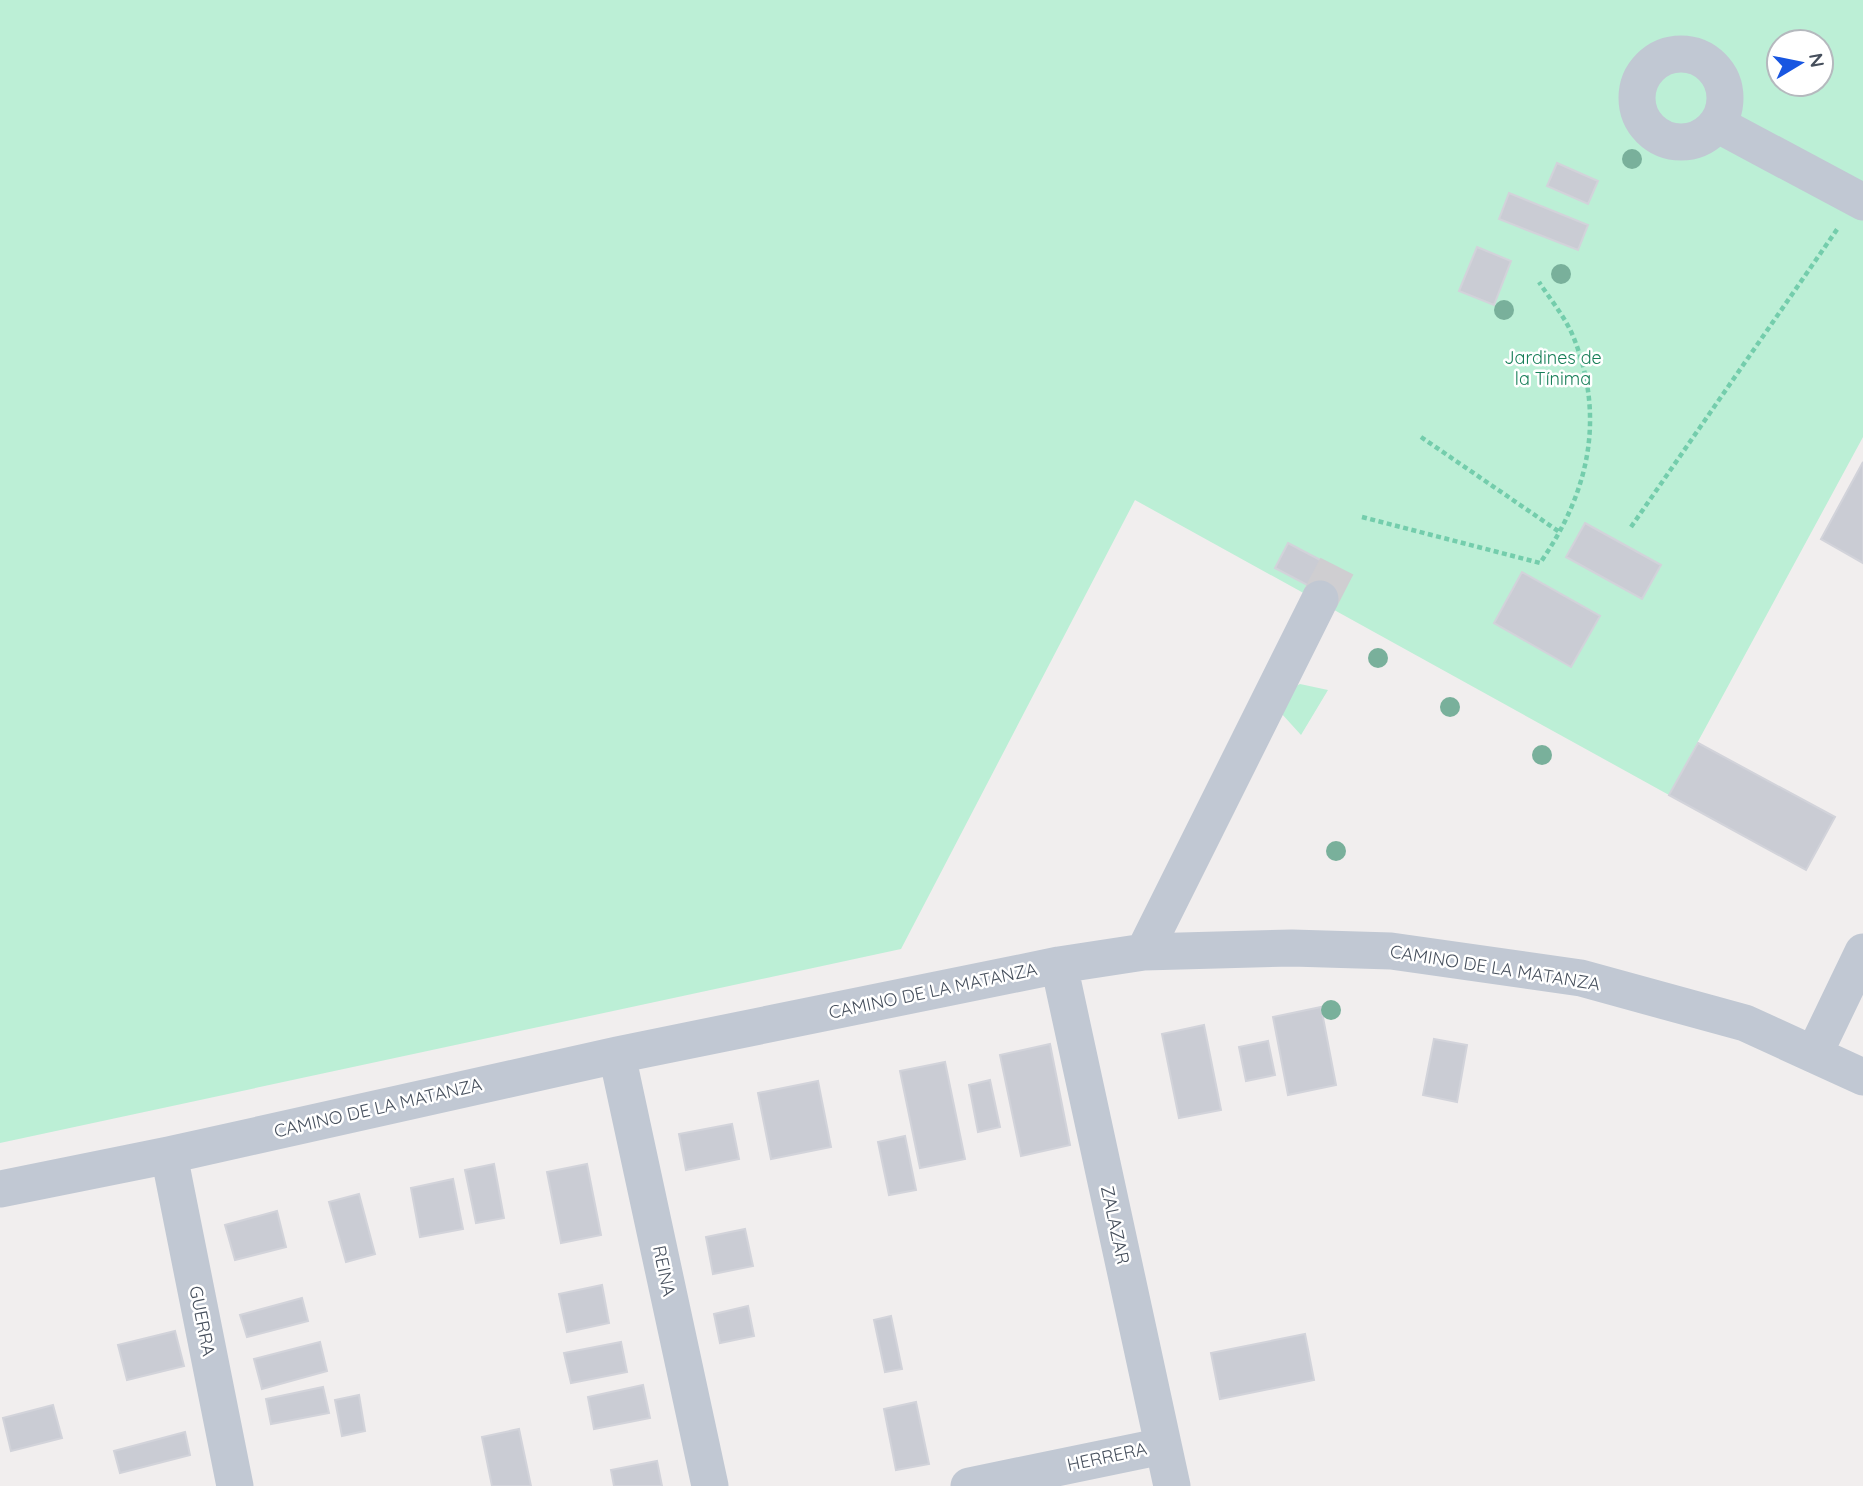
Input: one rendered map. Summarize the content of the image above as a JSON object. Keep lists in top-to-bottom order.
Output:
{
  "streets": {
    "street": [
      "CAMINO DE LA MATANZA",
      "ZALAZAR",
      "REINA",
      "GUERRA",
      "HERRERA"
    ]
  },
  "crossings": [
    ["CAMINO DE LA MATANZA", "ZALAZAR"],
    ["CAMINO DE LA MATANZA", "REINA"],
    ["CAMINO DE LA MATANZA", "GUERRA"],
    ["ZALAZAR", "HERRERA"]
  ],
  "parks": ["Jardines de la Tínima"],
  "north": "right"
}
